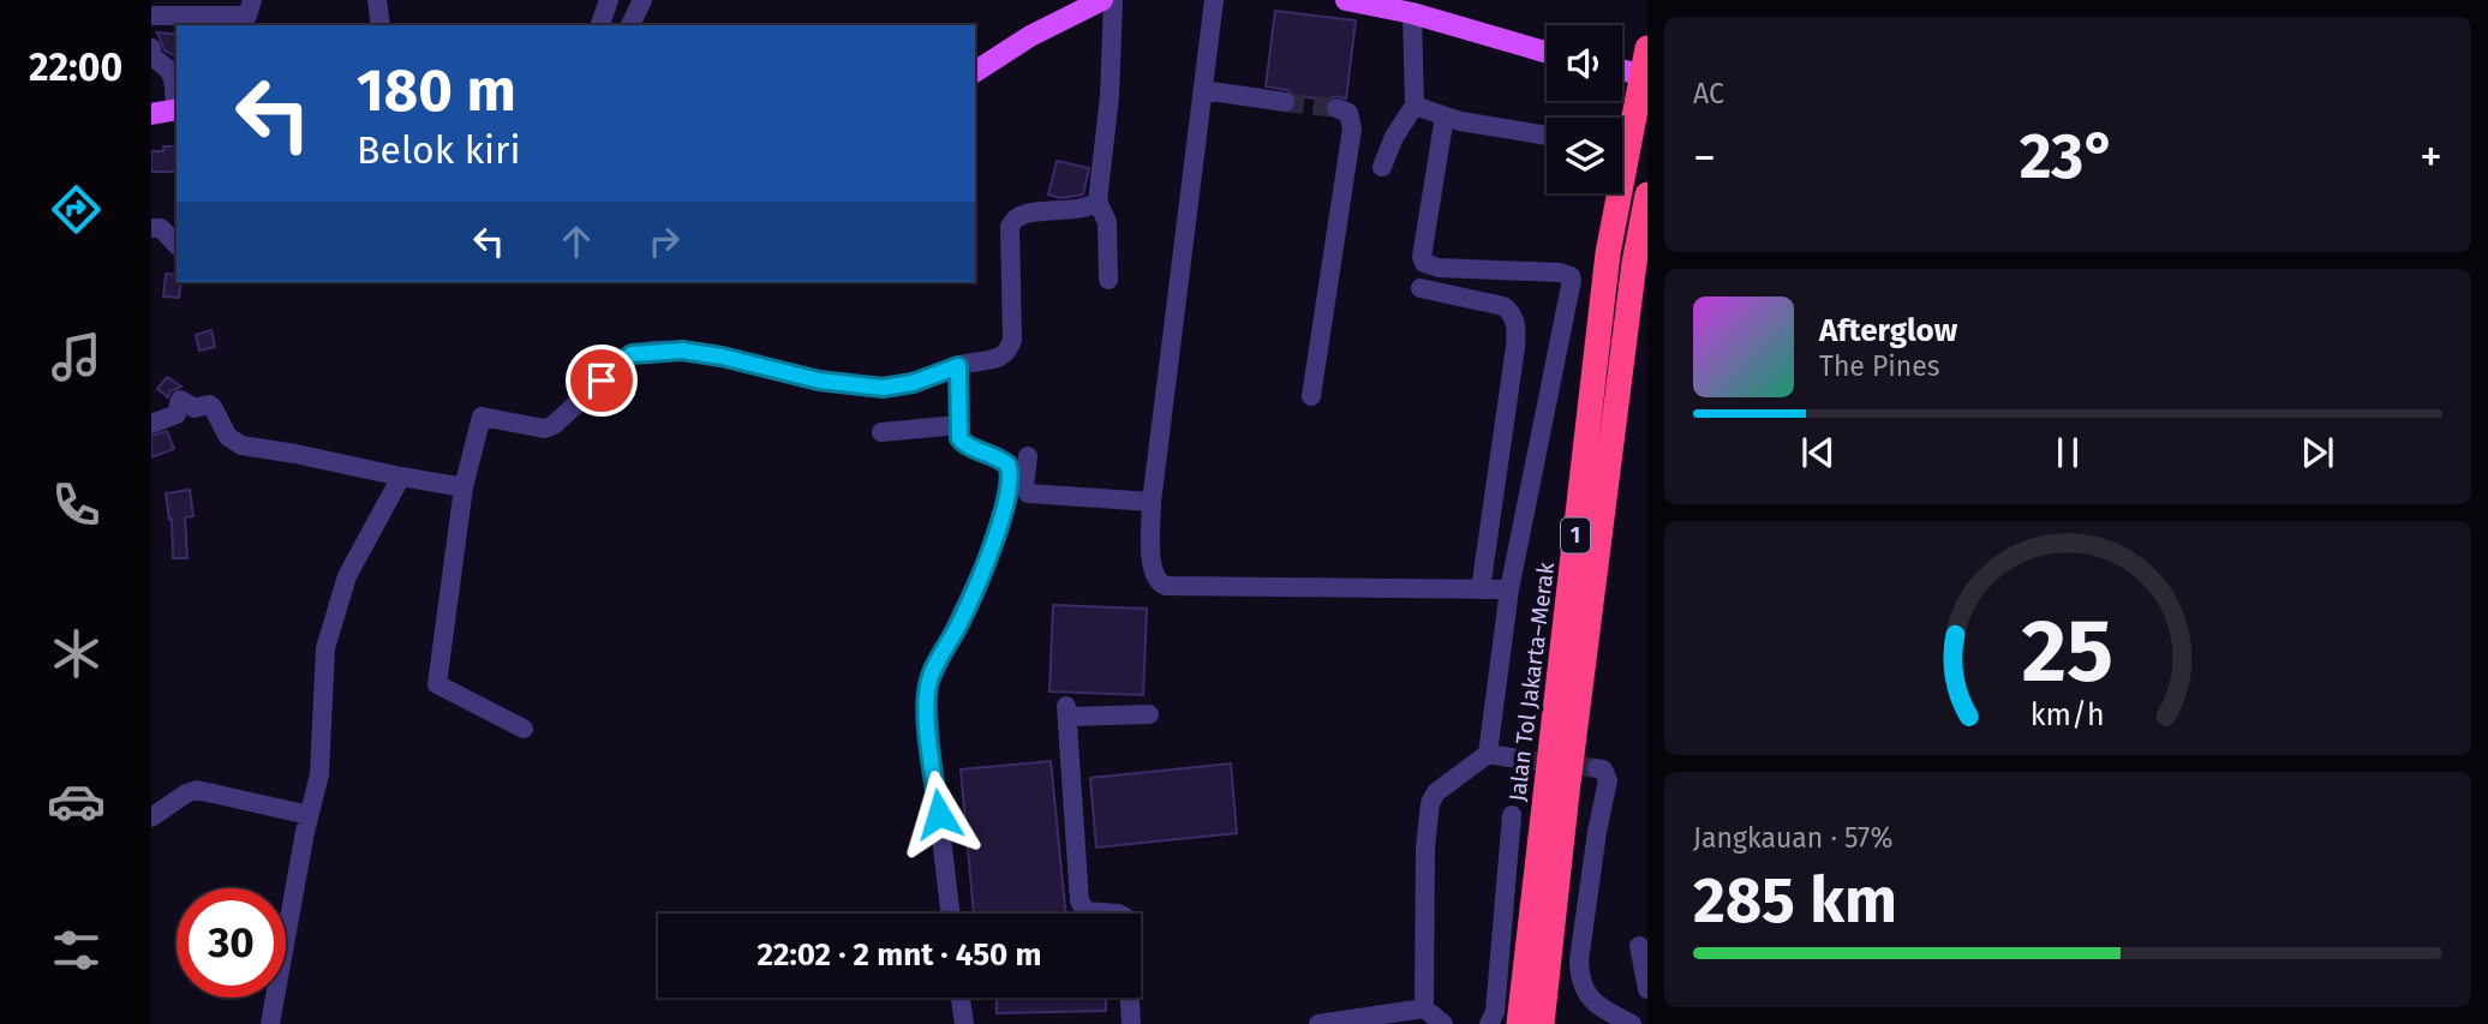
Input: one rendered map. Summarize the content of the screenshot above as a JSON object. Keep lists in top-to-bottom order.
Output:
{
  "streets": {
    "highway": ["1", "Jalan Tol Jakarta–Merak"]
  },
  "page": {
    "tabs": "22:00",
    "tile": [
      "AC",
      ["Jangkauan · 57%", "285 km"]
    ],
    "turn": ["180 m", "Belok kiri"],
    "heat": ["−", "23°", "+"],
    "song": ["Afterglow", "The Pines"],
    "limit": "30",
    "trip": "22:02 · 2 mnt · 450 m",
    "gauge": ["25", "km/h"]
  }
}
